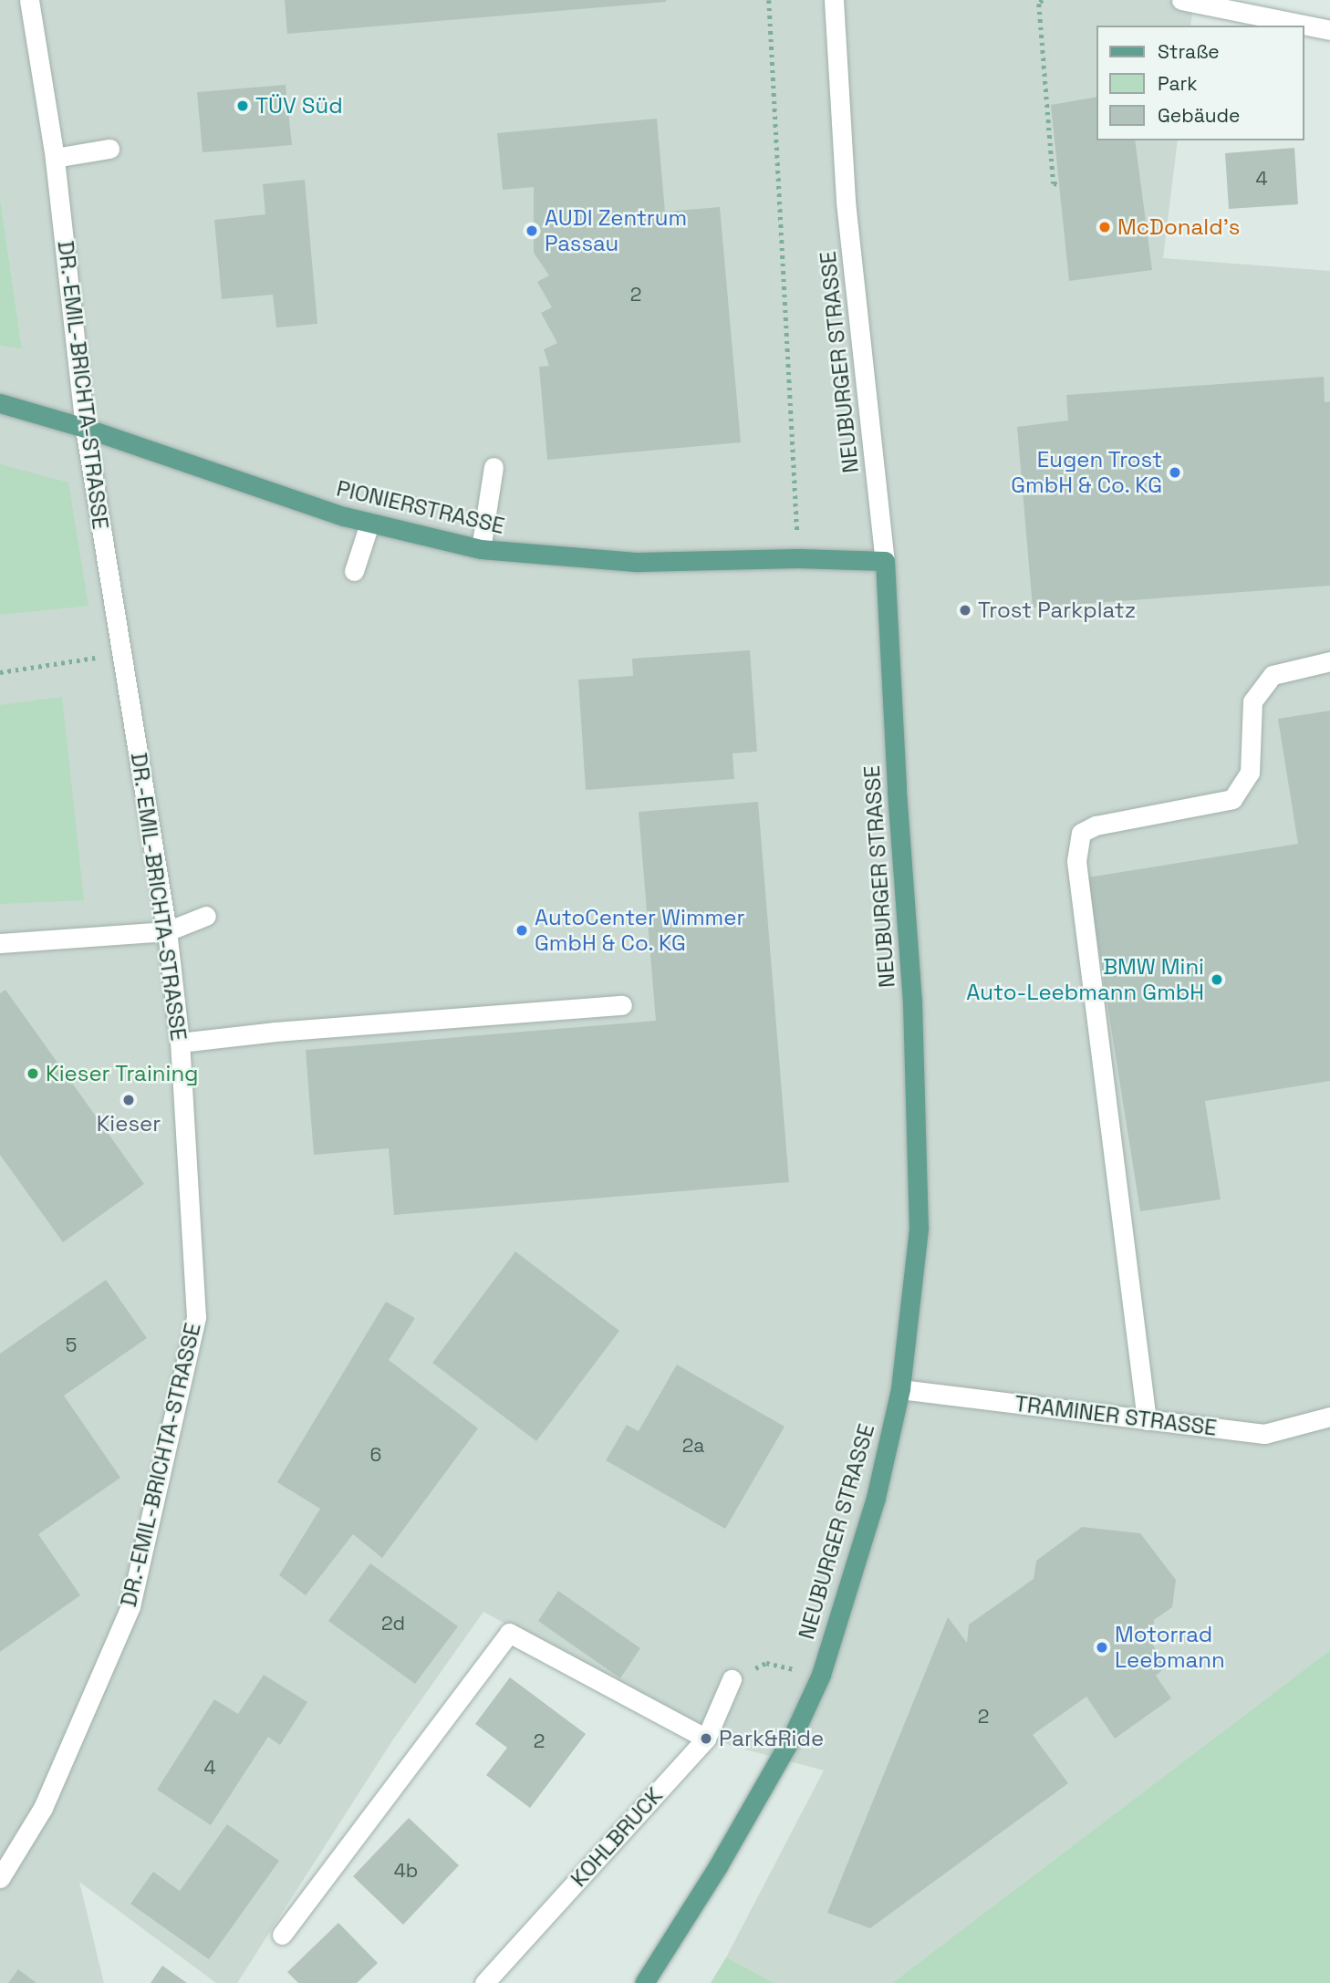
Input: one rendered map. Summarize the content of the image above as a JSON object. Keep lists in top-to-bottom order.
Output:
{
  "streets": {
    "main road": ["NEUBURGER STRASSE", "PIONIERSTRASSE"],
    "street": ["DR.-EMIL-BRICHTA-STRASSE", "TRAMINER STRASSE", "KOHLBRUCK"]
  },
  "crossings": [
    ["NEUBURGER STRASSE", "PIONIERSTRASSE"],
    ["NEUBURGER STRASSE", "TRAMINER STRASSE"],
    ["DR.-EMIL-BRICHTA-STRASSE", "PIONIERSTRASSE"]
  ],
  "places": [
    "TÜV Süd",
    "McDonald's",
    "AUDI Zentrum Passau",
    "Eugen Trost GmbH & Co. KG",
    "Trost Parkplatz",
    "AutoCenter Wimmer GmbH & Co. KG",
    "BMW Mini Auto-Leebmann GmbH",
    "Kieser Training",
    "Kieser",
    "Motorrad Leebmann",
    "Park&Ride"
  ],
  "house_numbers": [
    "4",
    "2",
    "5",
    "2a",
    "6",
    "2d",
    "2",
    "2",
    "4",
    "4b"
  ],
  "legend": ["Straße", "Park", "Gebäude"]
}
